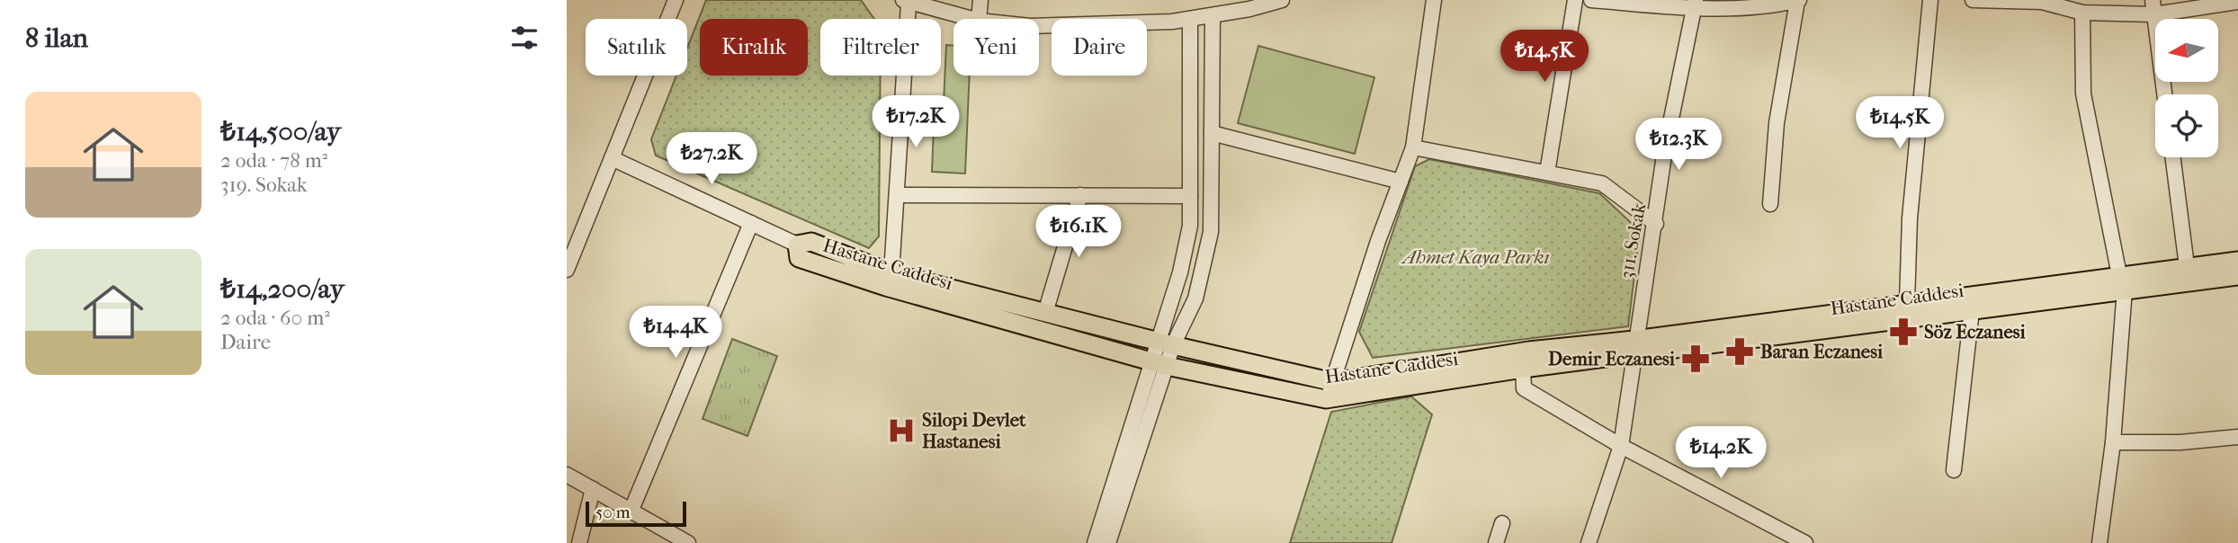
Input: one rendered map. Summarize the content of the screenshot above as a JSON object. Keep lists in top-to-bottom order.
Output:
{
  "streets": {
    "main road": ["Hastane Caddesi"],
    "street": ["311. Sokak"]
  },
  "crossings": [
    ["311. Sokak", "Hastane Caddesi"]
  ],
  "parks": ["Ahmet Kaya Parkı"],
  "places": {
    "pharmacy": ["Söz Eczanesi", "Baran Eczanesi", "Demir Eczanesi"],
    "hospital": ["Silopi Devlet Hastanesi"]
  },
  "scale_bar": "50 m",
  "north": "left",
  "page": {
    "heading": "8 ilan",
    "chip": [
      "Satılık",
      "Kiralık",
      "Filtreler",
      "Yeni",
      "Daire"
    ],
    "price": [
      "₺14.5K",
      "₺17.2K",
      "₺14.5K",
      "₺12.3K",
      "₺27.2K",
      "₺16.1K",
      "₺14.4K",
      "₺14.2K"
    ],
    "list": [
      {
        "name": "₺14,500/ay",
        "note": "2 oda · 78 m² · 319. Sokak"
      },
      {
        "name": "₺14,200/ay",
        "note": "2 oda · 60 m² · Daire"
      }
    ],
    "scale": "50 m"
  }
}
